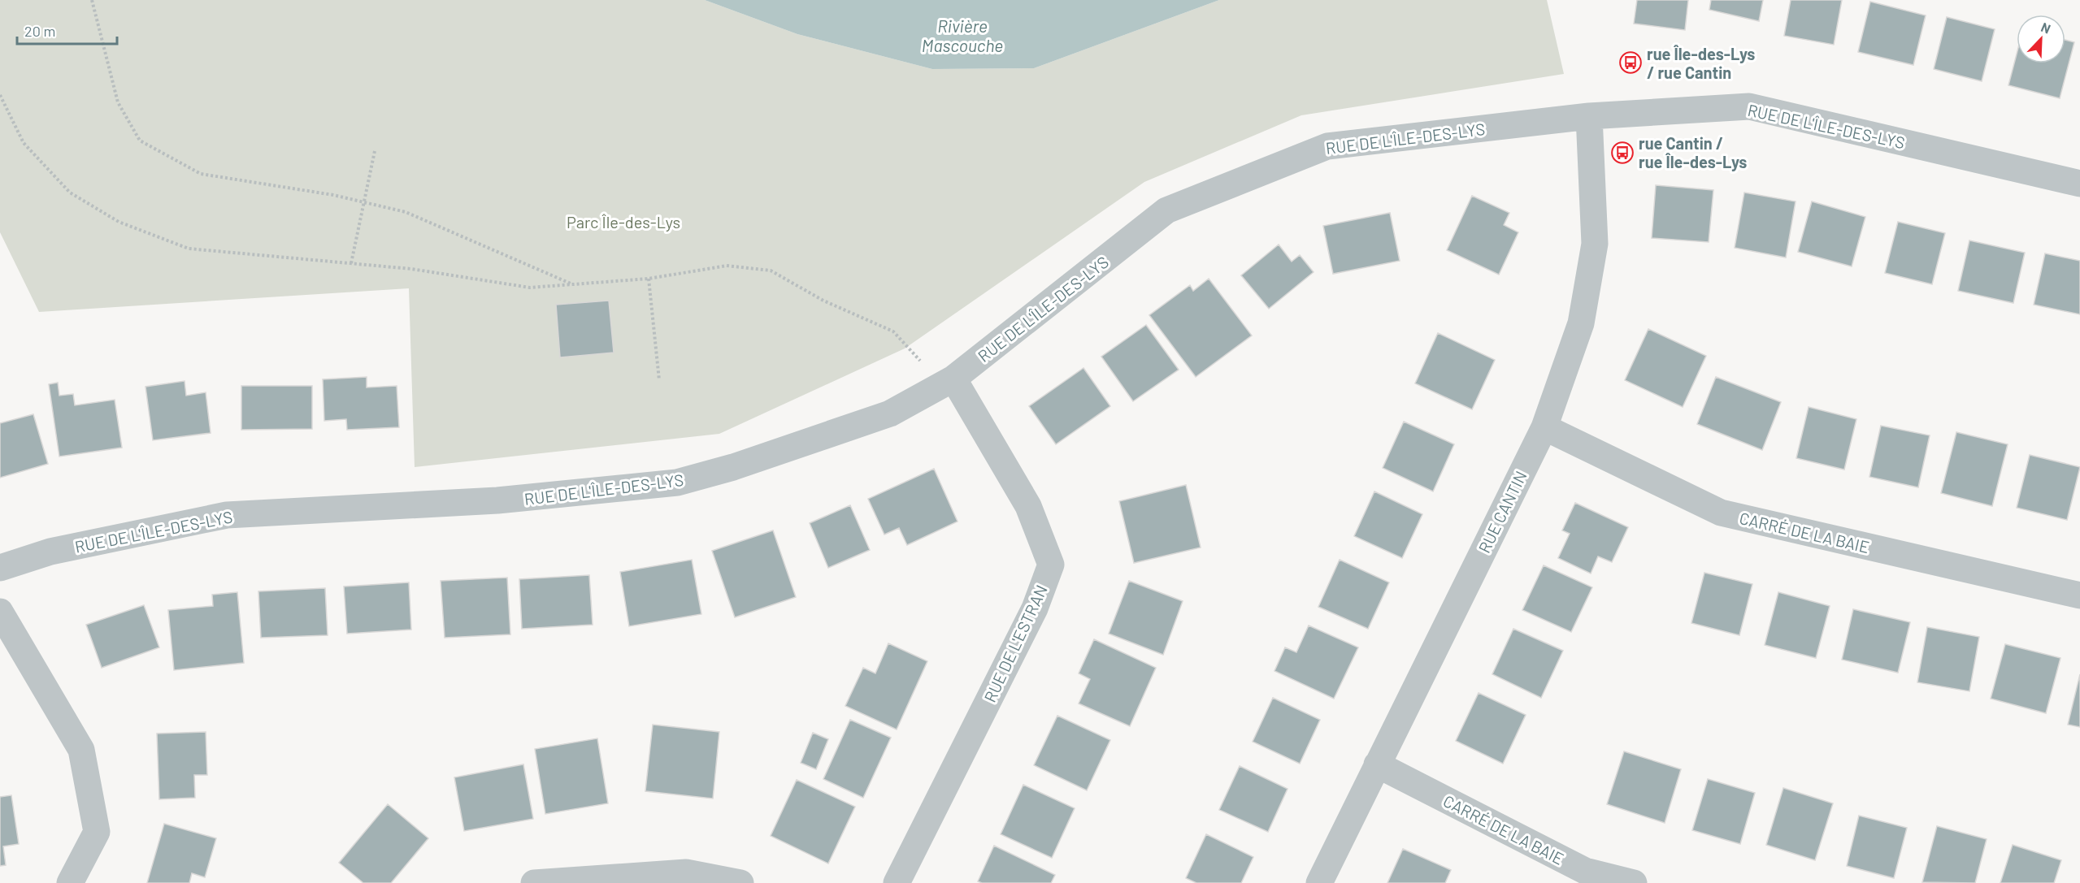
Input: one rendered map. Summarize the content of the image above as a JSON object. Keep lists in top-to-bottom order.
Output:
{
  "streets": {
    "street": [
      "RUE DE L'ÎLE-DES-LYS",
      "RUE CANTIN",
      "CARRÉ DE LA BAIE",
      "RUE DE L'ESTRAN"
    ]
  },
  "crossings": [
    ["RUE DE L'ÎLE-DES-LYS", "RUE CANTIN"],
    ["RUE DE L'ÎLE-DES-LYS", "RUE DE L'ESTRAN"],
    ["RUE CANTIN", "CARRÉ DE LA BAIE"]
  ],
  "water": ["Rivière Mascouche"],
  "parks": ["Parc Île-des-Lys"],
  "places": {
    "bus stop": ["rue Île-des-Lys / rue Cantin", "rue Cantin / rue Île-des-Lys"]
  },
  "scale_bar": "20 m",
  "north": "top right"
}
